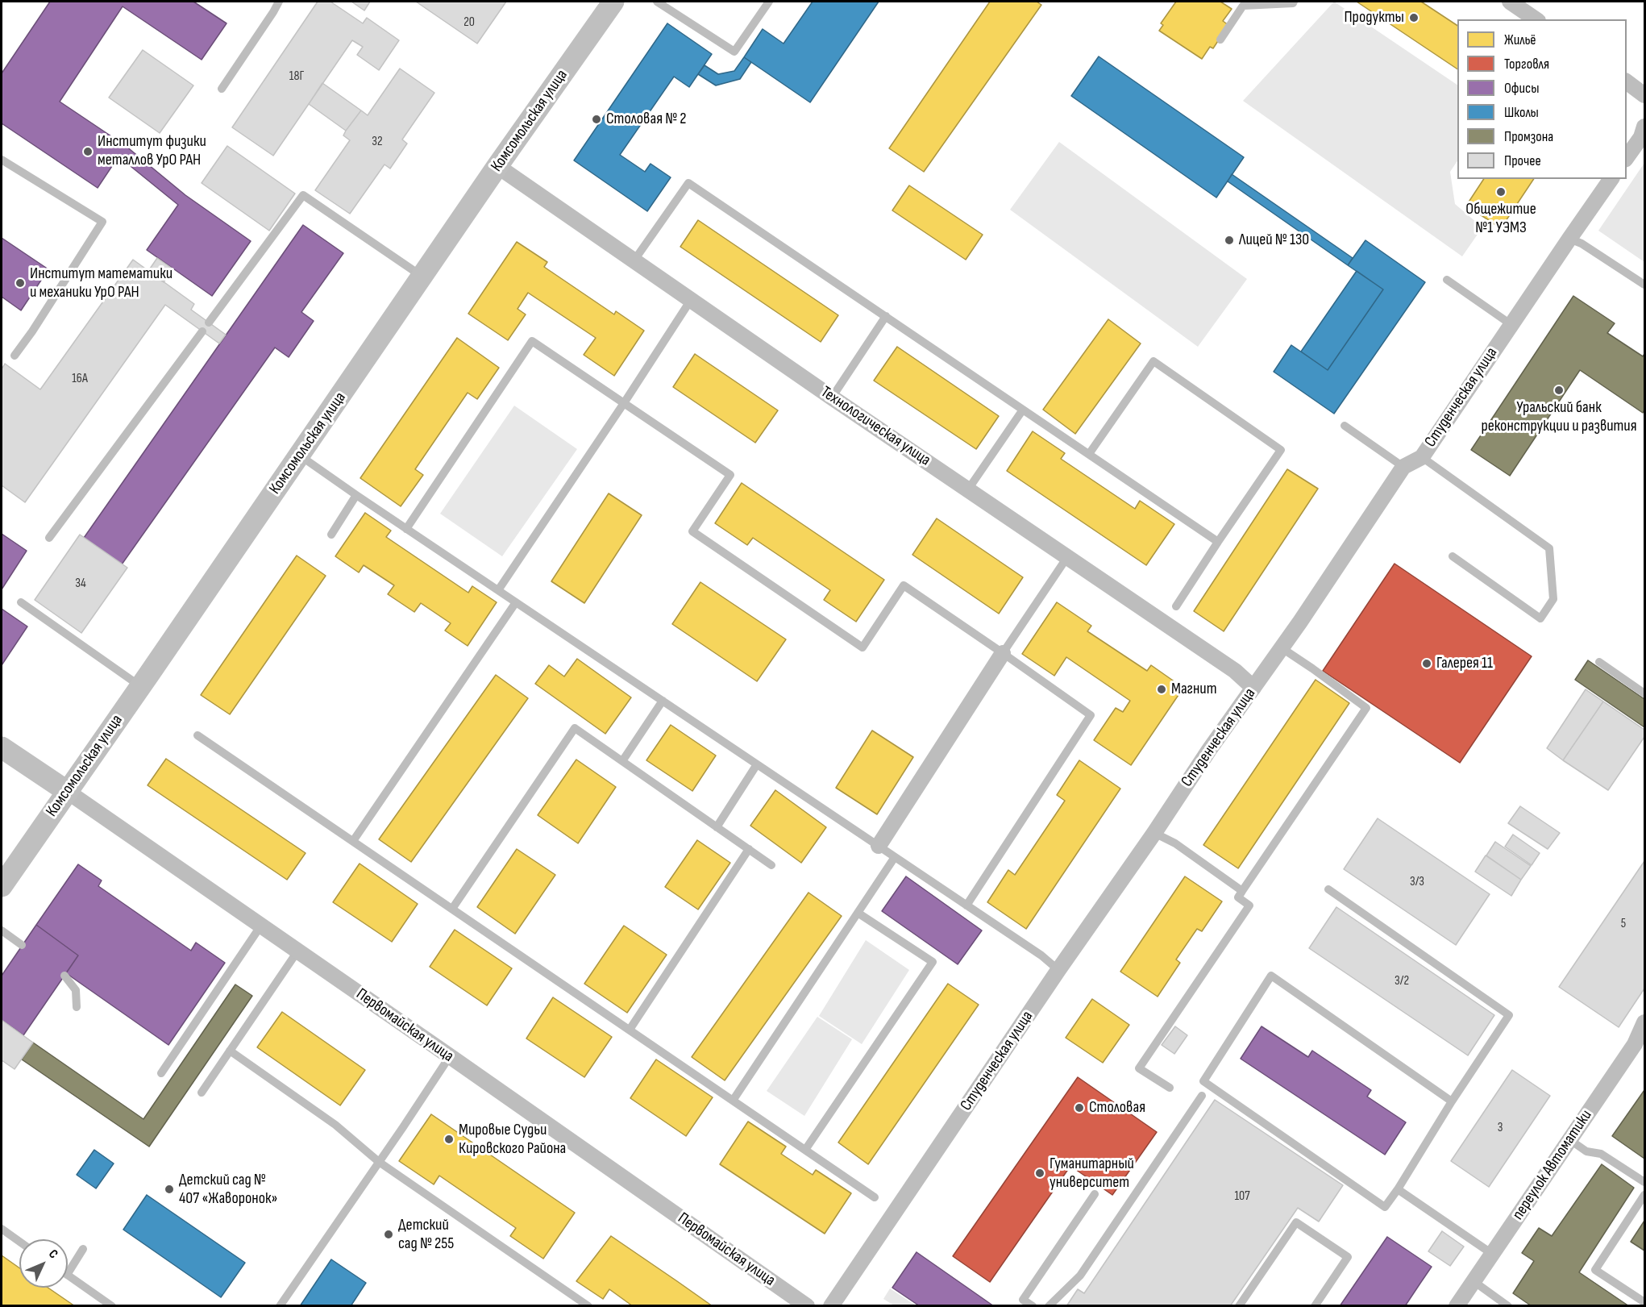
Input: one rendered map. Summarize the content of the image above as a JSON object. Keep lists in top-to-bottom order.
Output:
{
  "streets": {
    "main road": ["Комсомольская улица", "Первомайская улица"],
    "street": ["Студенческая улица", "Технологическая улица", "переулок Автоматики"]
  },
  "crossings": [
    ["Комсомольская улица", "Технологическая улица"],
    ["Комсомольская улица", "Первомайская улица"],
    ["Студенческая улица", "Технологическая улица"]
  ],
  "places": [
    "Продукты",
    "Столовая № 2",
    "Институт физики металлов УрО РАН",
    "Общежитие №1 УЭМЗ",
    "Лицей № 130",
    "Институт математики и механики УрО РАН",
    "Уральский банк реконструкции и развития",
    "Галерея 11",
    "Магнит",
    "Столовая",
    "Мировые Судьи Кировского Района",
    "Гуманитарный университет",
    "Детский сад № 407 «Жаворонок»",
    "Детский сад № 255"
  ],
  "house_numbers": [
    "20",
    "18Г",
    "32",
    "16А",
    "34",
    "3/3",
    "5",
    "3/2",
    "3",
    "107"
  ],
  "legend": [
    "Жильё",
    "Торговля",
    "Офисы",
    "Школы",
    "Промзона",
    "Прочее"
  ],
  "north": "top right"
}
